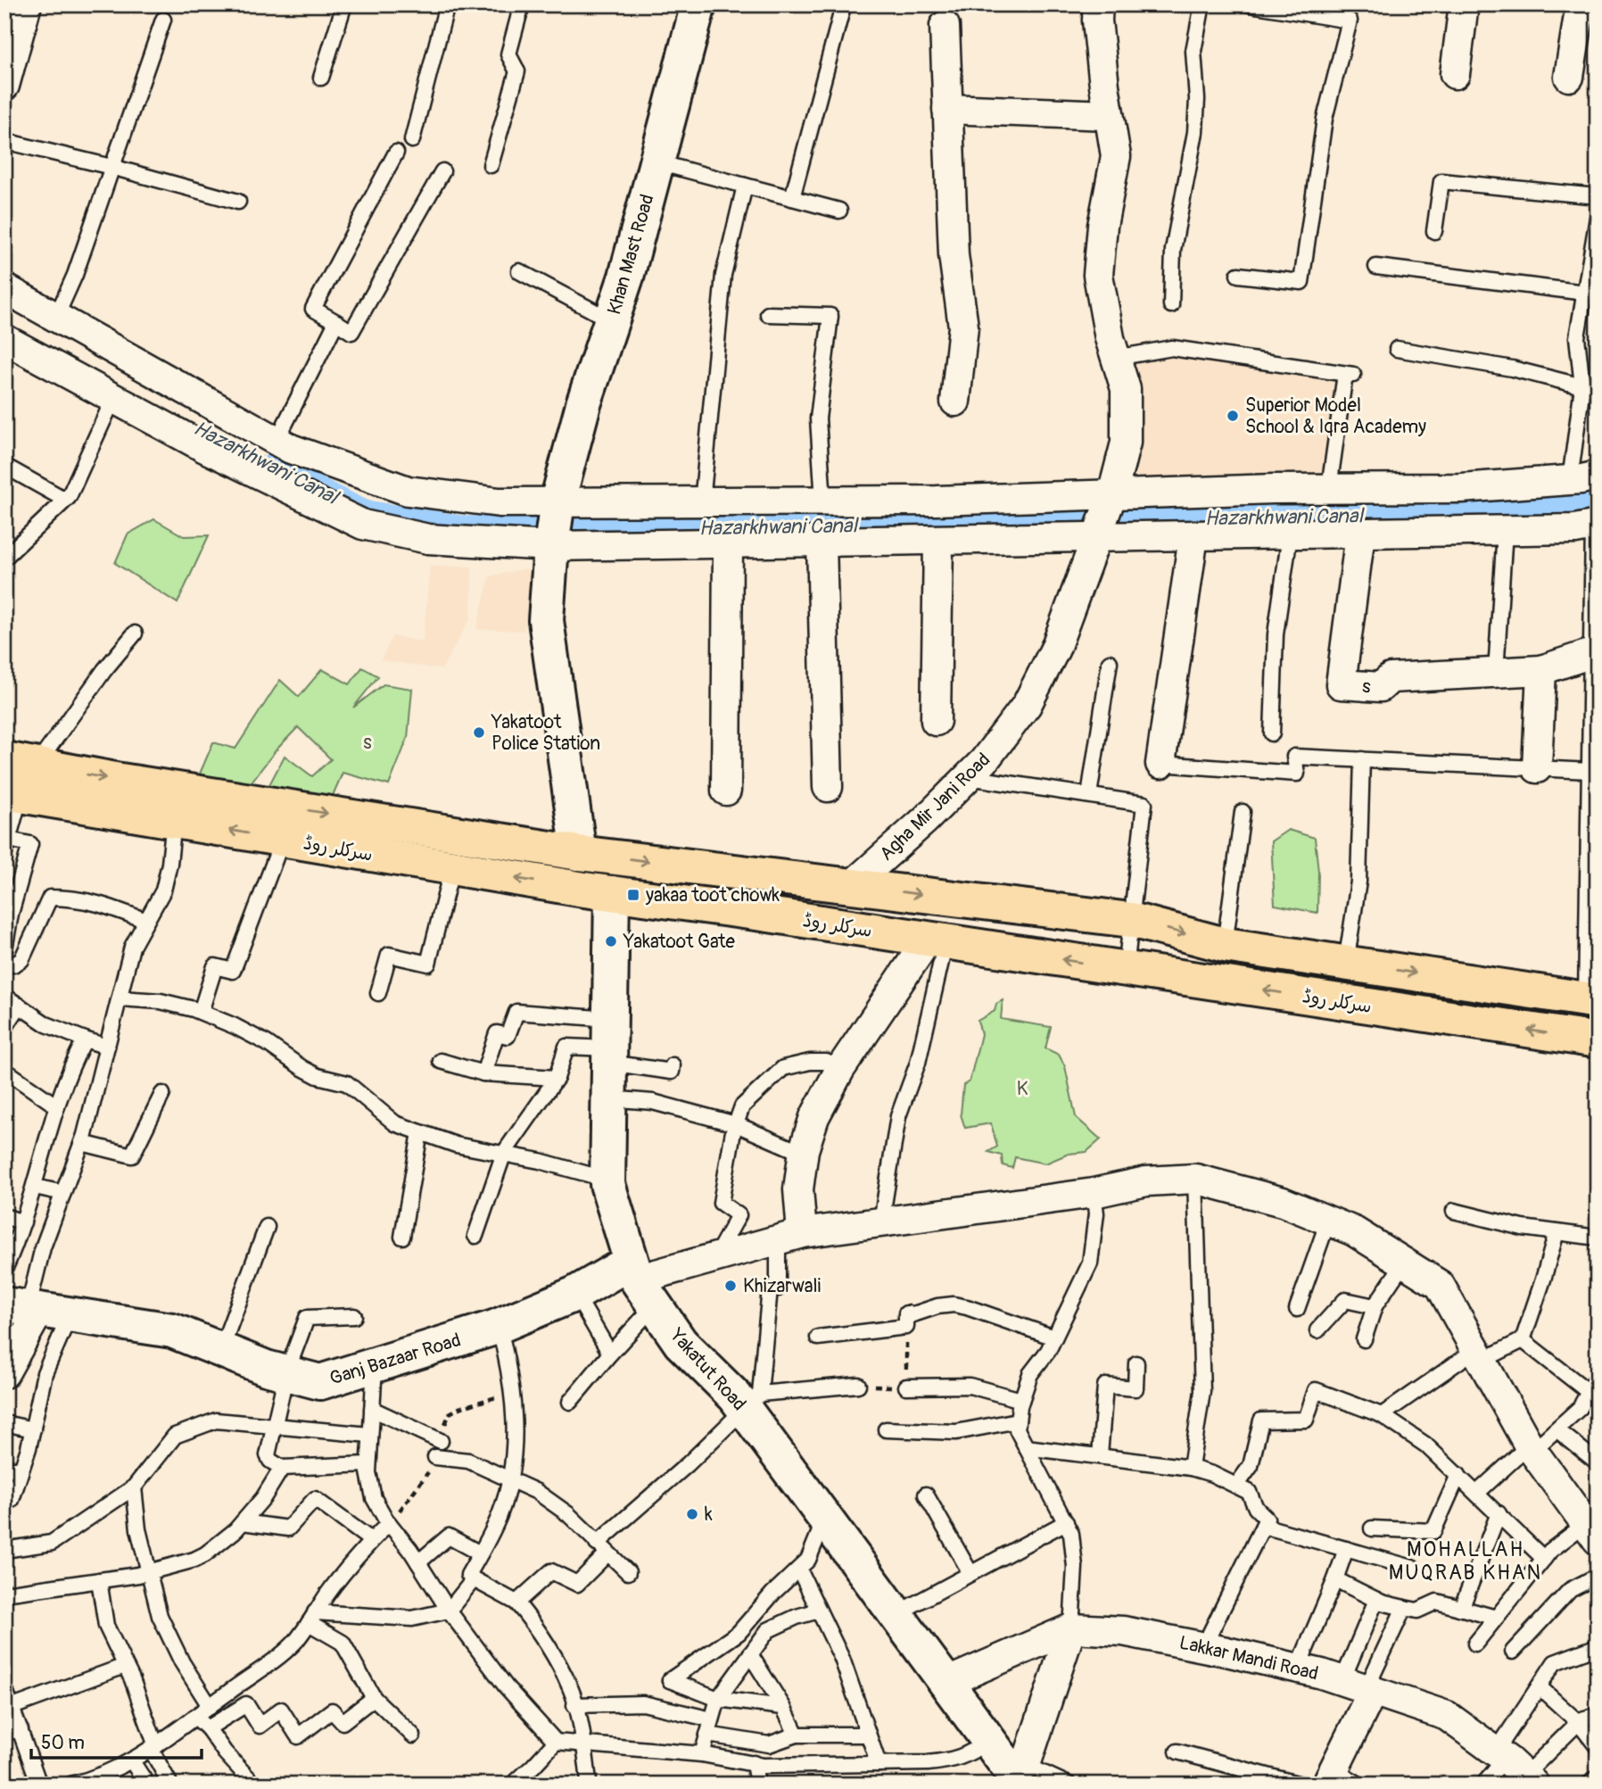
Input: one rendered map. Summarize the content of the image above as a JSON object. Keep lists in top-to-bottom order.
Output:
{
  "streets": {
    "main road": ["Agha Mir Jani Road", "سرکلر روڈ"],
    "street": [
      "Khan Mast Road",
      "s",
      "Ganj Bazaar Road",
      "Yakatut Road",
      "Lakkar Mandi Road"
    ]
  },
  "crossings": [
    ["Agha Mir Jani Road", "سرکلر روڈ"],
    ["سرکلر روڈ", "Yakatut Road"],
    ["Ganj Bazaar Road", "Yakatut Road"],
    ["Yakatut Road", "Lakkar Mandi Road"]
  ],
  "districts": ["MOHALLAH MUQRAB KHAN"],
  "water": ["Hazarkhwani Canal"],
  "parks": ["s", "K"],
  "places": {
    "other": [
      "Superior Model School & Iqra Academy",
      "Yakatoot Police Station",
      "Yakatoot Gate",
      "Khizarwali",
      "k"
    ],
    "transit": ["yakaa toot chowk"]
  },
  "scale_bar": "50 m"
}
